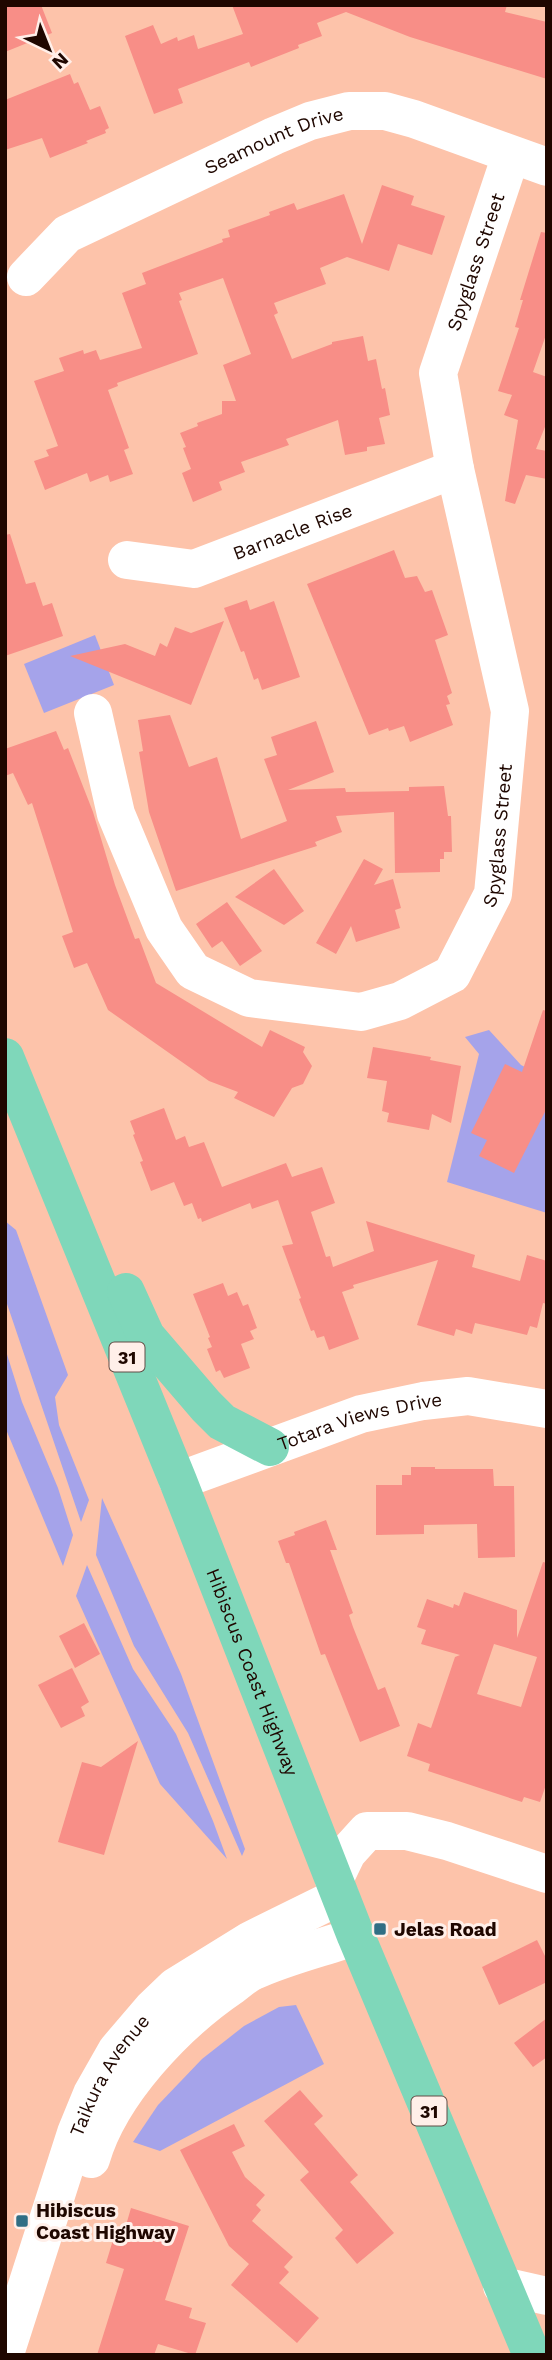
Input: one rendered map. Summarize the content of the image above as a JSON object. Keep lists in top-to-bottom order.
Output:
{
  "streets": {
    "main road": ["31", "Hibiscus Coast Highway"],
    "street": [
      "Seamount Drive",
      "Spyglass Street",
      "Barnacle Rise",
      "Totara Views Drive",
      "Taikura Avenue"
    ]
  },
  "crossings": [
    ["Seamount Drive", "Spyglass Street"],
    ["Spyglass Street", "Barnacle Rise"],
    ["Totara Views Drive", "Hibiscus Coast Highway"],
    ["Hibiscus Coast Highway", "Taikura Avenue"]
  ],
  "places": {
    "transit": ["Jelas Road", "Hibiscus Coast Highway"]
  },
  "north": "bottom right"
}
